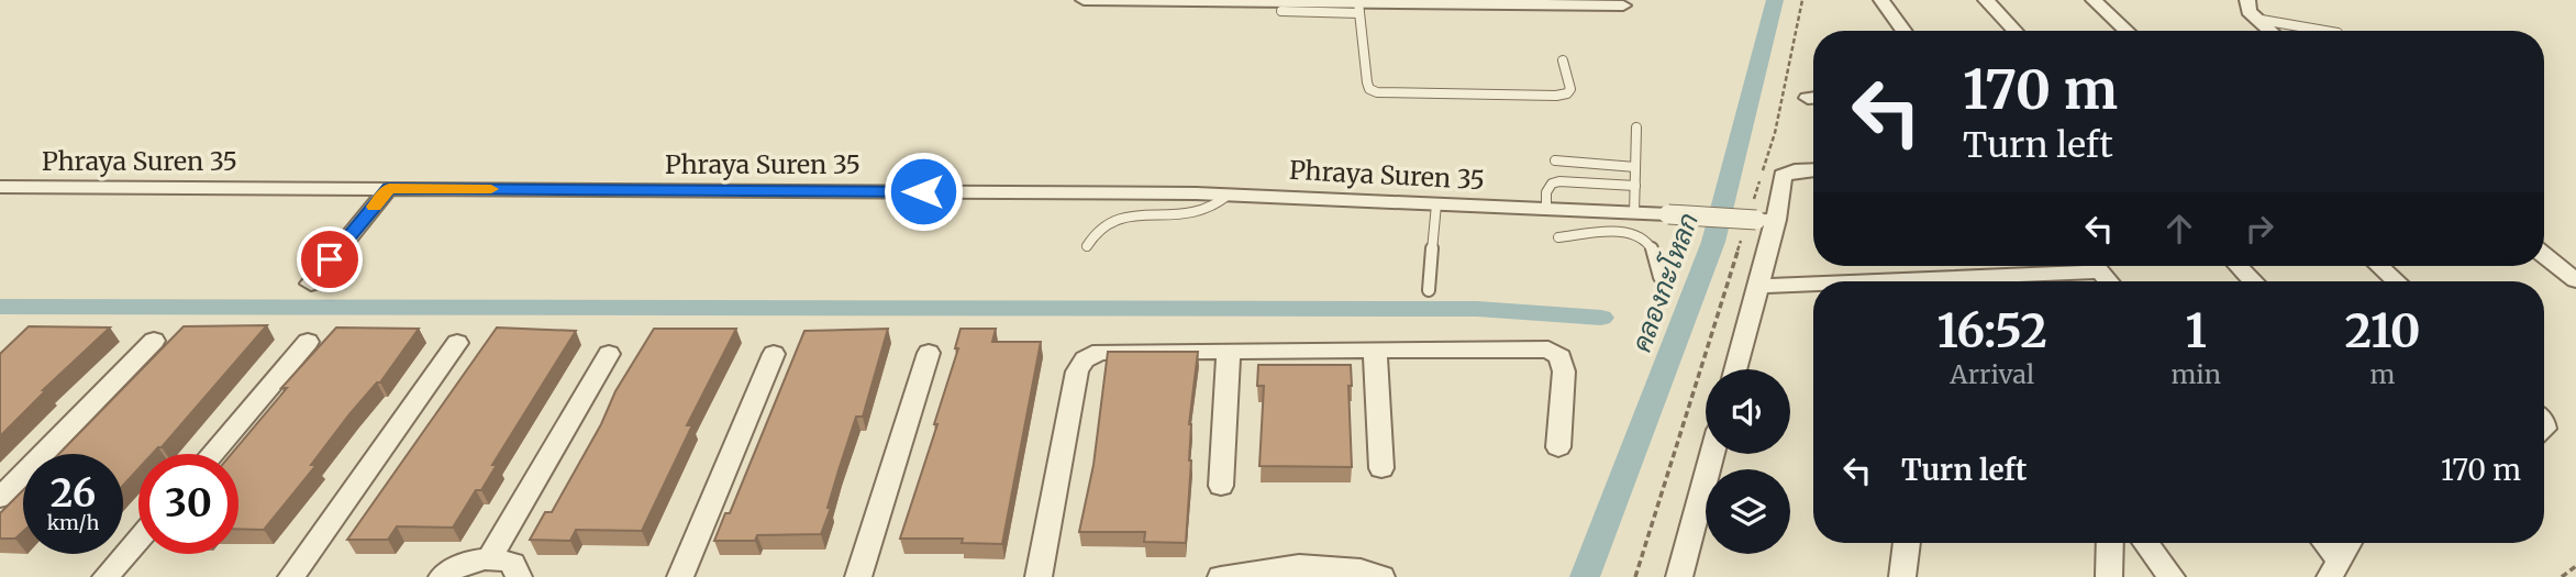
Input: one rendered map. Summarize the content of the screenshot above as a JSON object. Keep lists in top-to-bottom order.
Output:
{
  "streets": {
    "street": ["Phraya Suren 35"]
  },
  "water": ["คลองกะโหลก"],
  "page": {
    "turn": ["170 m", "Turn left"],
    "eta": [
      "16:52",
      "Arrival",
      "1",
      "min",
      "210",
      "m"
    ],
    "list": [
      {
        "name": "Turn left",
        "value": "170 m"
      }
    ],
    "speed": "26 km/h",
    "limit": "30"
  }
}
